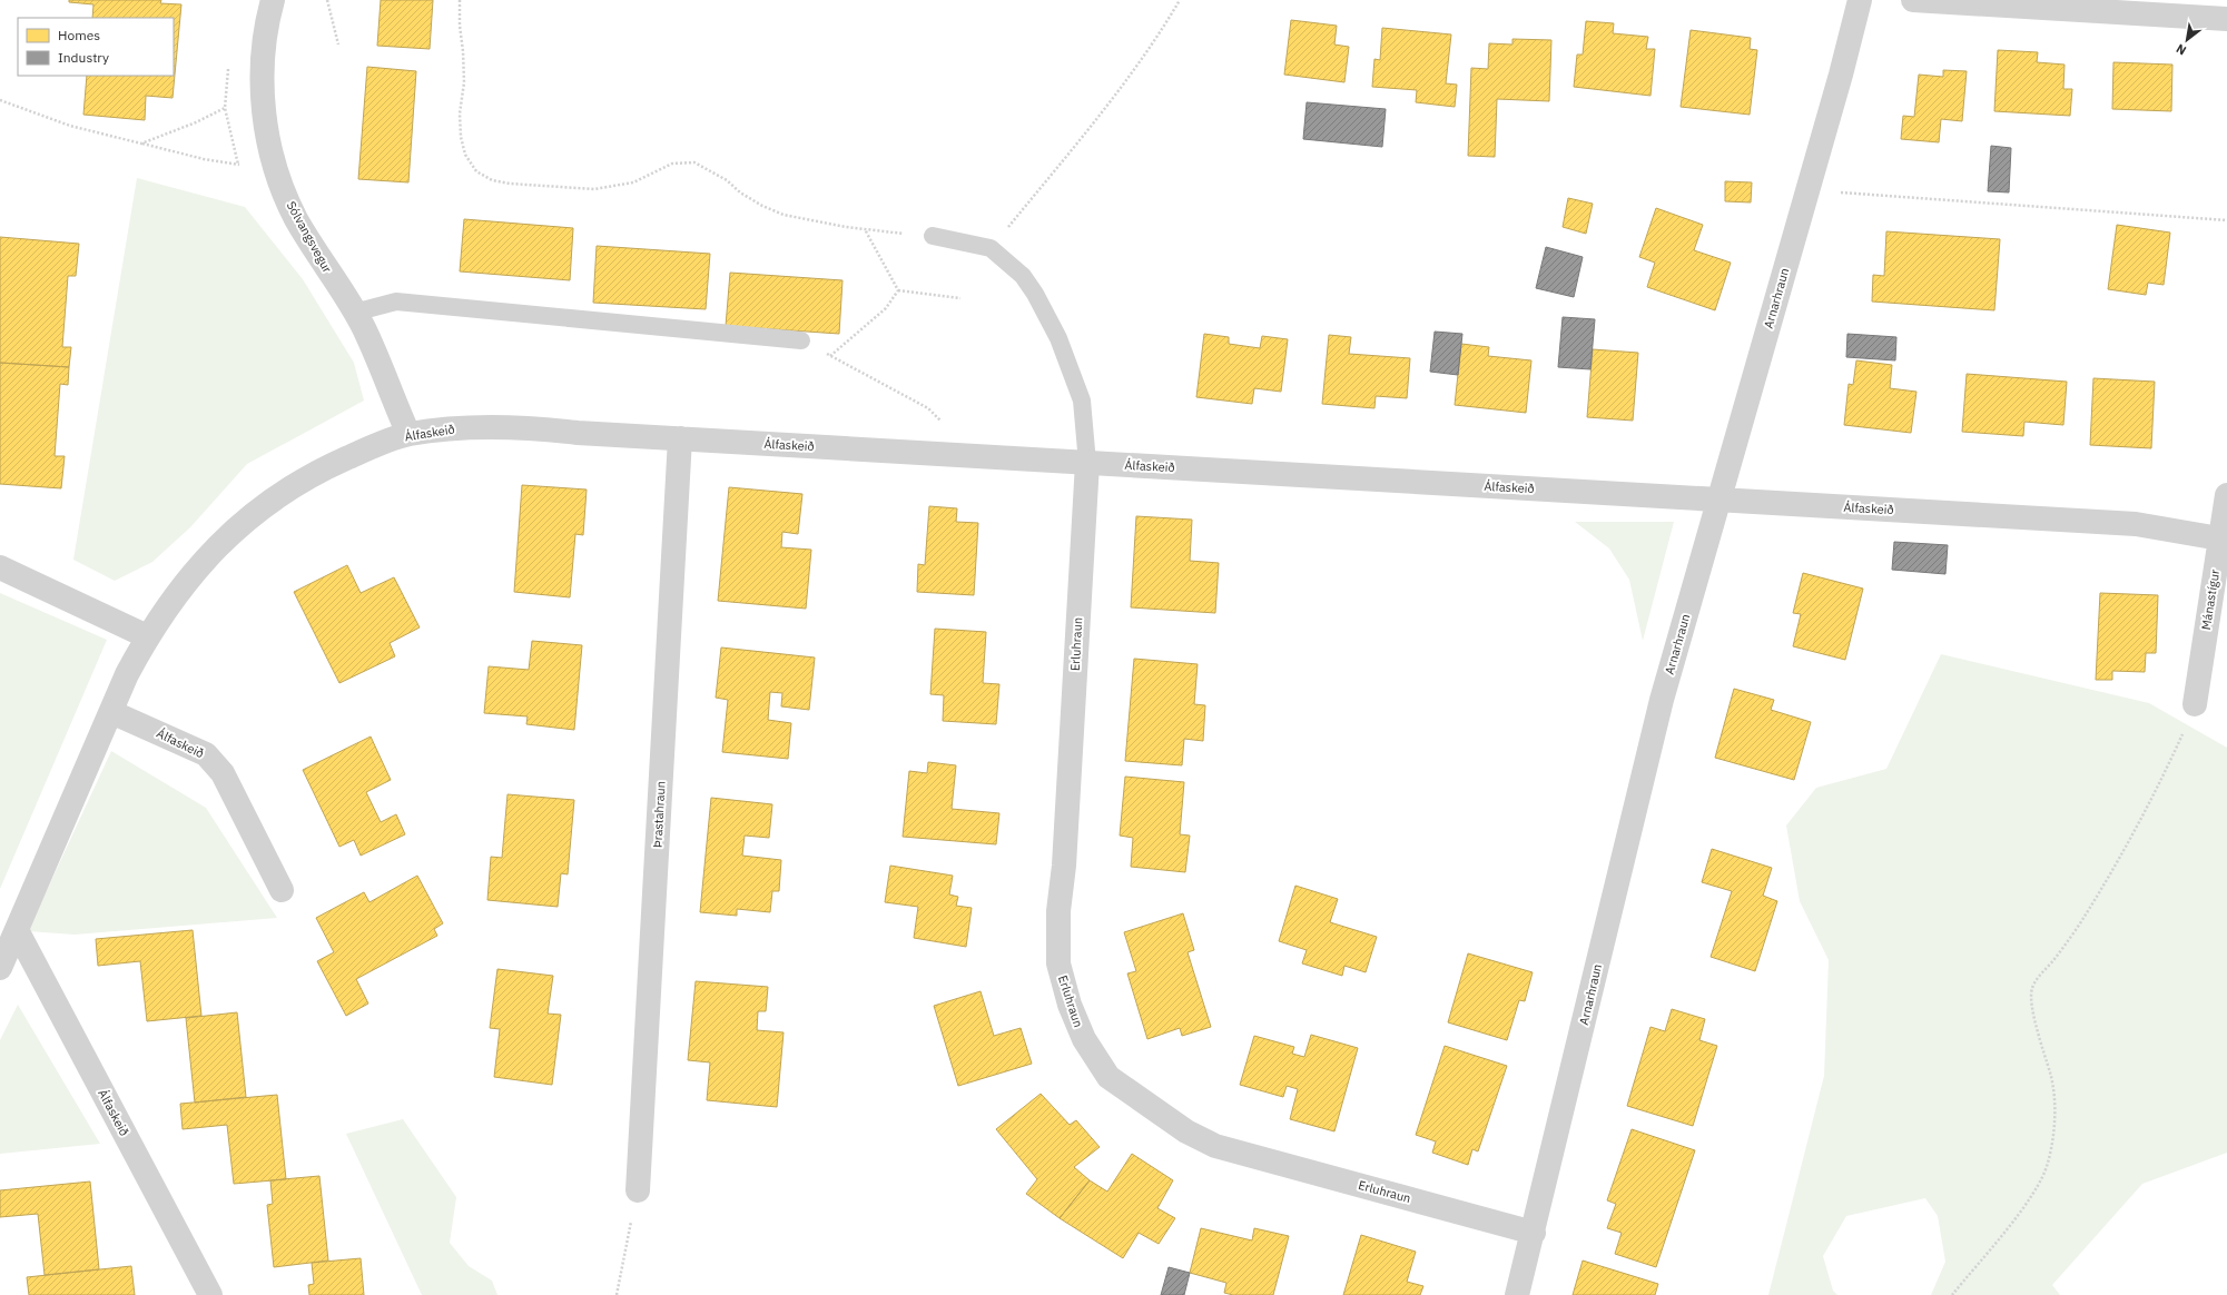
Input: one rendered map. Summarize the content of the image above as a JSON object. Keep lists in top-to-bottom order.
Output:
{
  "streets": {
    "street": [
      "Sólvangsvegur",
      "Arnarhraun",
      "Álfaskeið",
      "Mánastígur",
      "Erluhraun",
      "Þrastahraun"
    ]
  },
  "crossings": [
    ["Sólvangsvegur", "Álfaskeið"],
    ["Arnarhraun", "Álfaskeið"],
    ["Arnarhraun", "Erluhraun"],
    ["Álfaskeið", "Mánastígur"],
    ["Álfaskeið", "Erluhraun"],
    ["Álfaskeið", "Þrastahraun"]
  ],
  "legend": ["Homes", "Industry"],
  "north": "bottom left"
}
